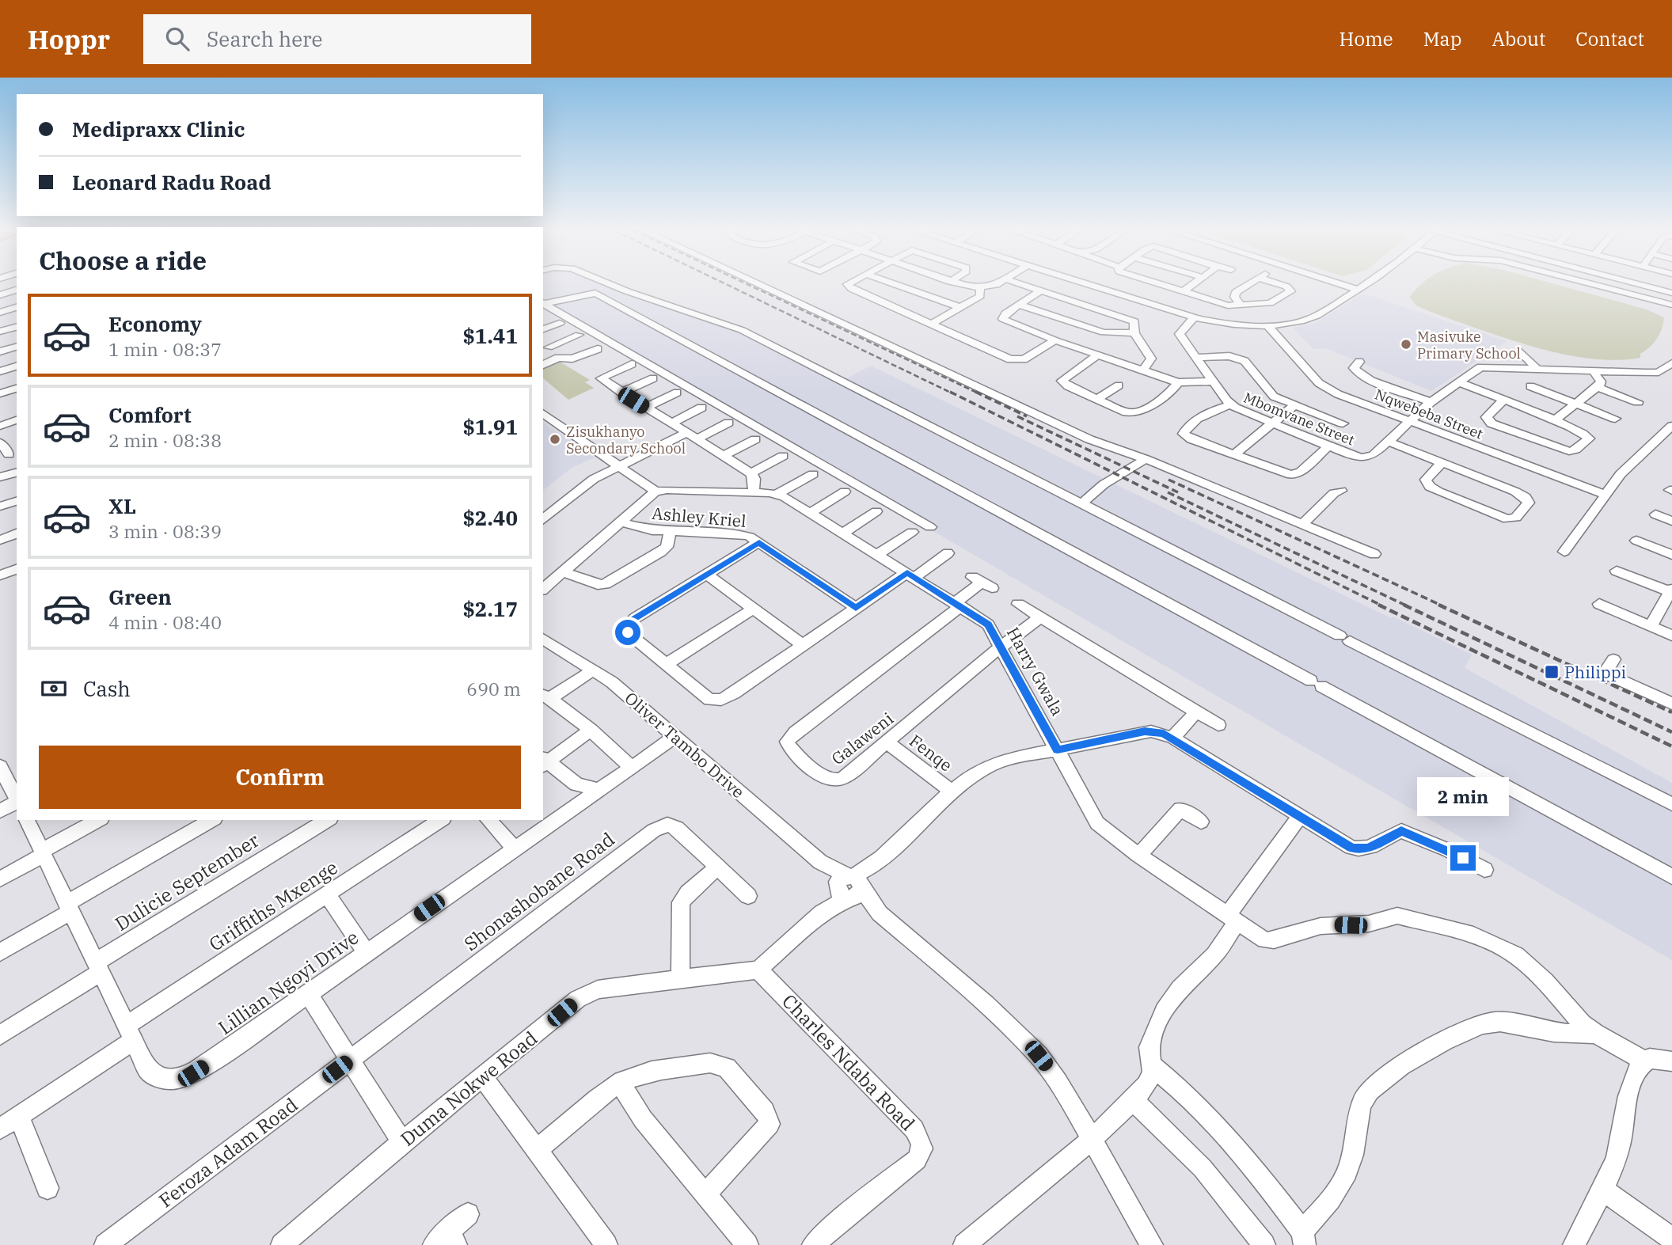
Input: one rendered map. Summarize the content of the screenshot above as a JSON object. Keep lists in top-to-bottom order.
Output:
{
  "streets": {
    "street": [
      "Nqwebeba Street",
      "Mbomvane Street",
      "Ashley Kriel",
      "Harry Gwala",
      "Galaweni",
      "Oliver Tambo Drive",
      "Fenqe",
      "Dulicie September",
      "Shonashobane Road",
      "Griffiths Mxenge",
      "Lillian Ngoyi Drive",
      "Charles Ndaba Road",
      "Duma Nokwe Road",
      "Feroza Adam Road"
    ]
  },
  "crossings": [
    ["Nqwebeba Street", "Mbomvane Street"],
    ["Harry Gwala", "Galaweni"],
    ["Galaweni", "Fenqe"],
    ["Oliver Tambo Drive", "Lillian Ngoyi Drive"],
    ["Dulicie September", "Lillian Ngoyi Drive"],
    ["Shonashobane Road", "Feroza Adam Road"],
    ["Griffiths Mxenge", "Lillian Ngoyi Drive"],
    ["Charles Ndaba Road", "Duma Nokwe Road"]
  ],
  "places": {
    "other": ["Masivuke Primary School", "Zisukhanyo Secondary School"],
    "transit": ["Philippi"]
  },
  "page": {
    "header": "Hoppr",
    "search": "Search here",
    "nav": [
      "Home",
      "Map",
      "About",
      "Contact"
    ],
    "banner": ["Medipraxx Clinic", "Leonard Radu Road"],
    "heading": "Choose a ride",
    "list": [
      {
        "name": "Economy",
        "note": "1 min · 08:37",
        "value": "$1.41"
      },
      {
        "name": "Comfort",
        "note": "2 min · 08:38",
        "value": "$1.91"
      },
      {
        "name": "XL",
        "note": "3 min · 08:39",
        "value": "$2.40"
      },
      {
        "name": "Green",
        "note": "4 min · 08:40",
        "value": "$2.17"
      }
    ],
    "pay": ["Cash", "690 m"],
    "buttons": "Confirm",
    "bubble": "2 min"
  }
}
